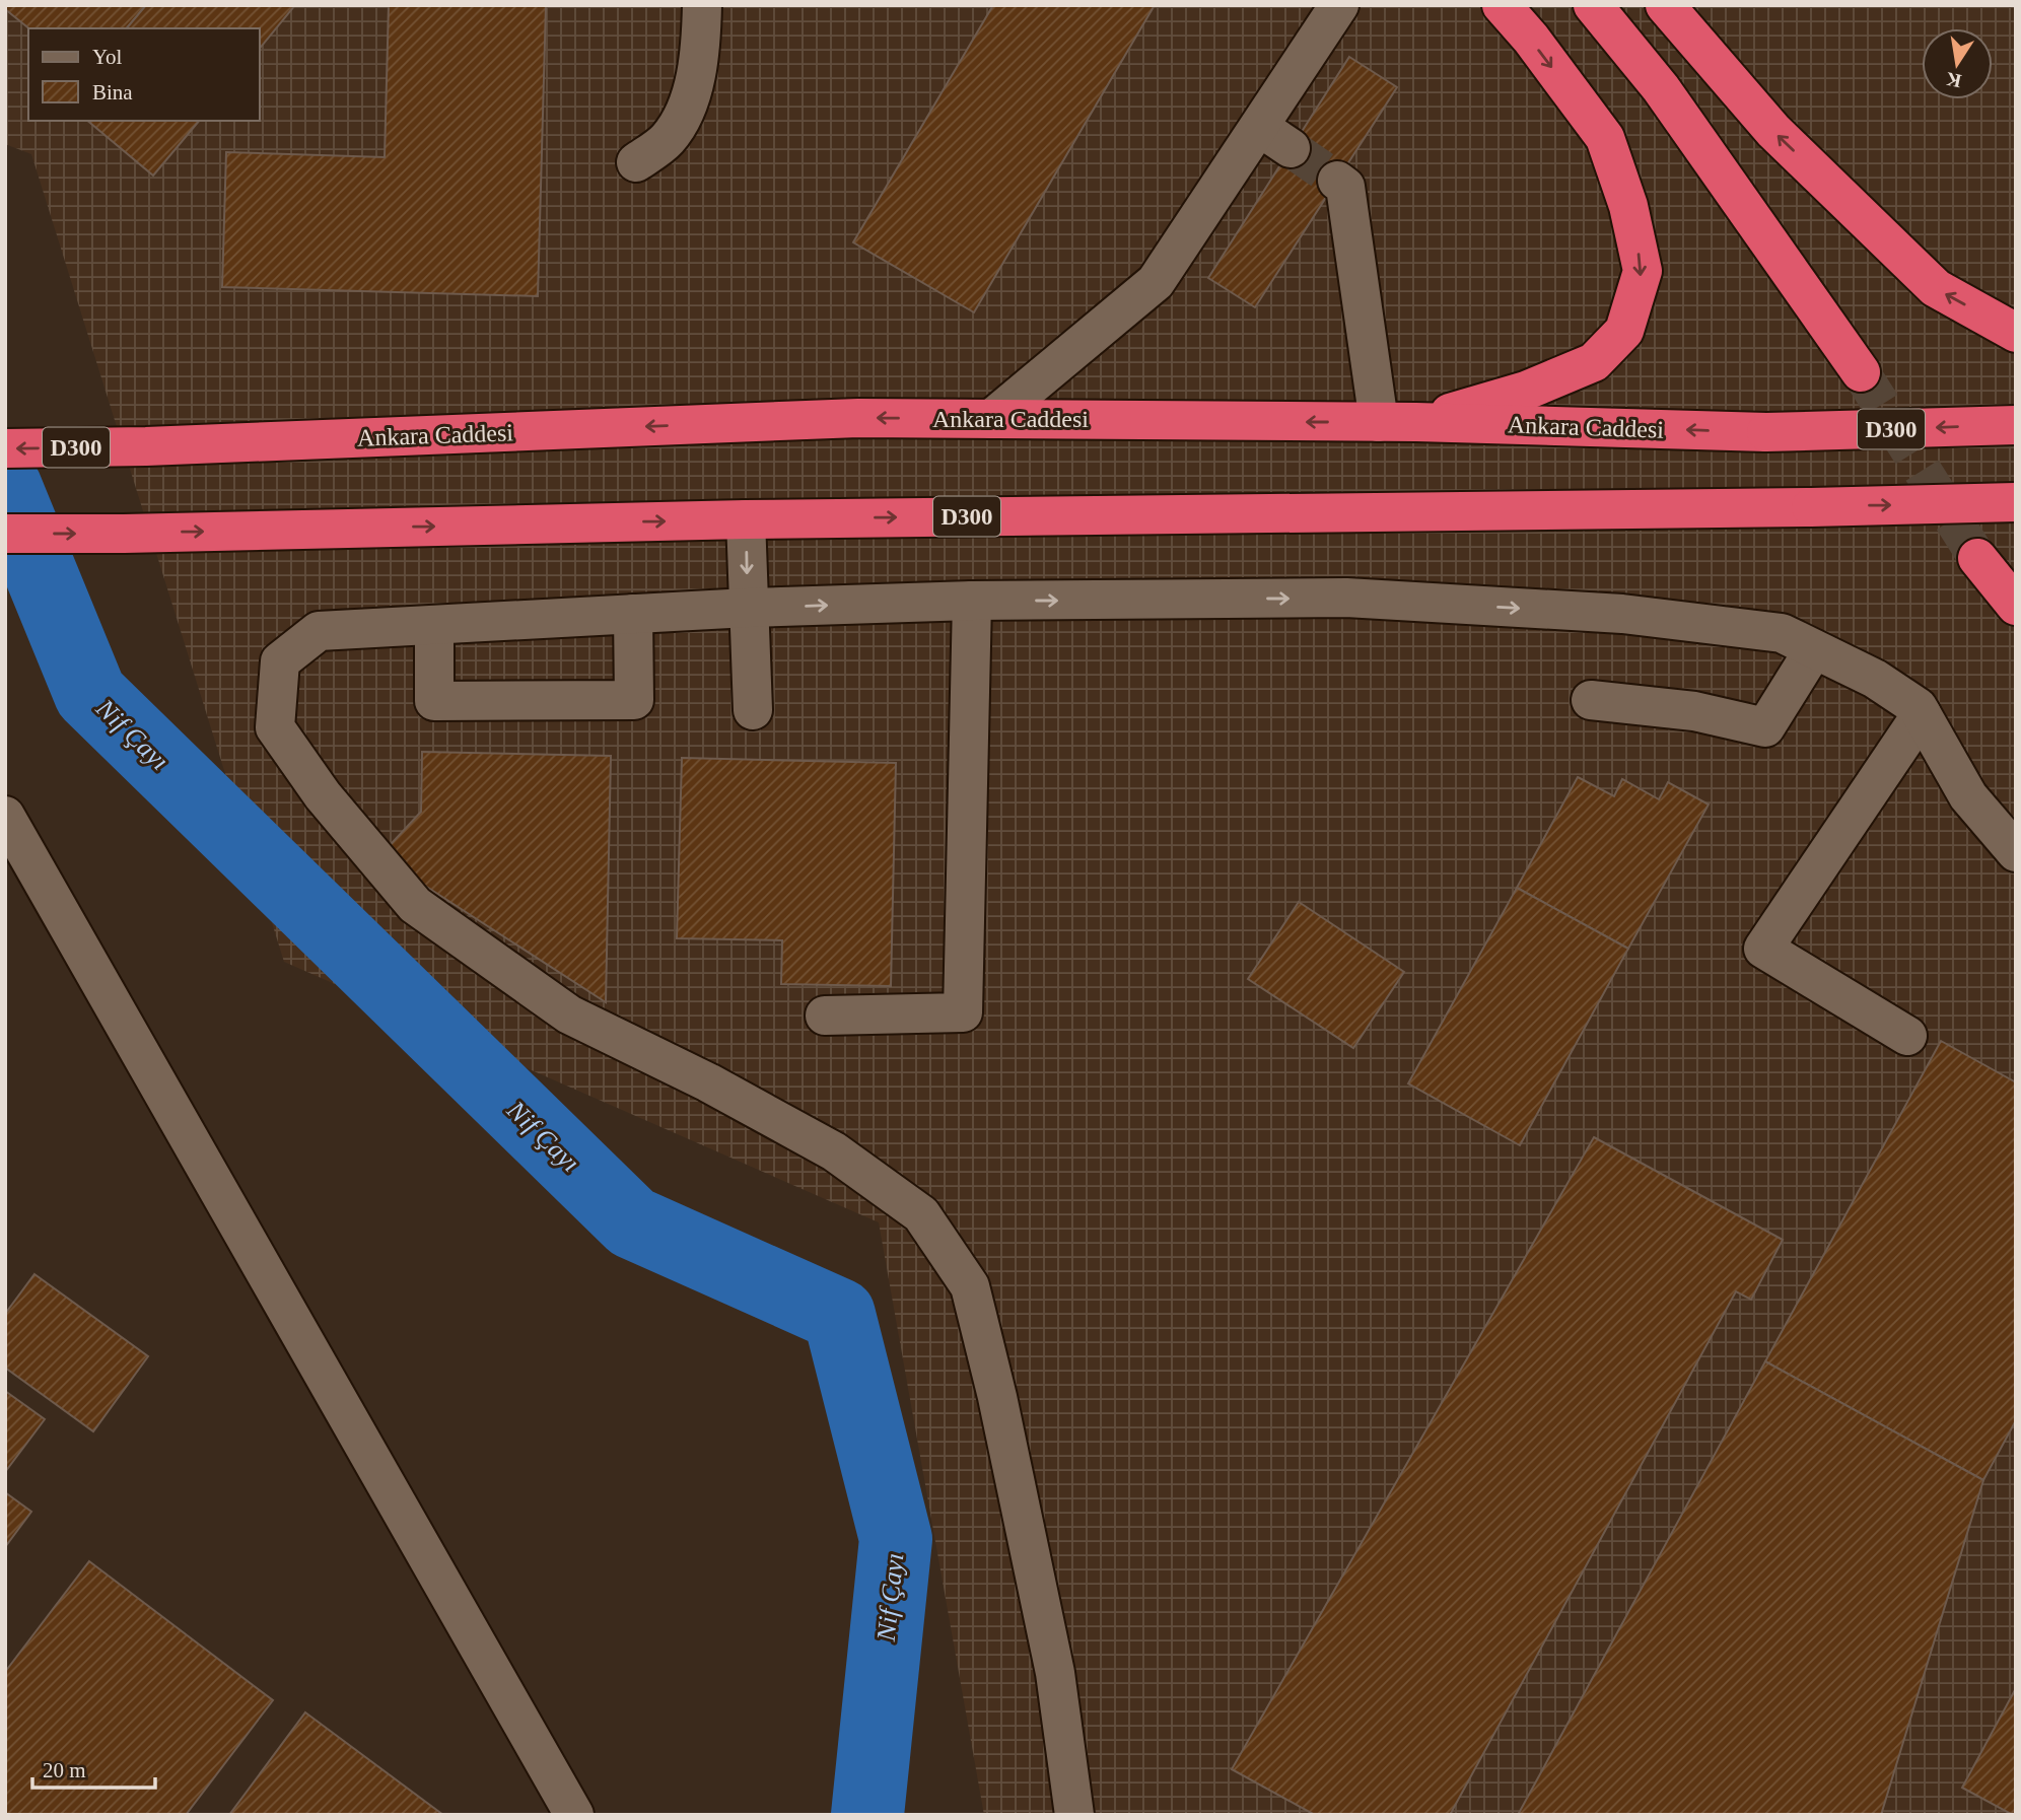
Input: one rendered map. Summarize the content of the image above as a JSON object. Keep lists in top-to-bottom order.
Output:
{
  "streets": {
    "highway": ["Ankara Caddesi", "D300"]
  },
  "water": ["Nif Çayı"],
  "legend": ["Yol", "Bina"],
  "scale_bar": "20 m",
  "north": "bottom"
}
